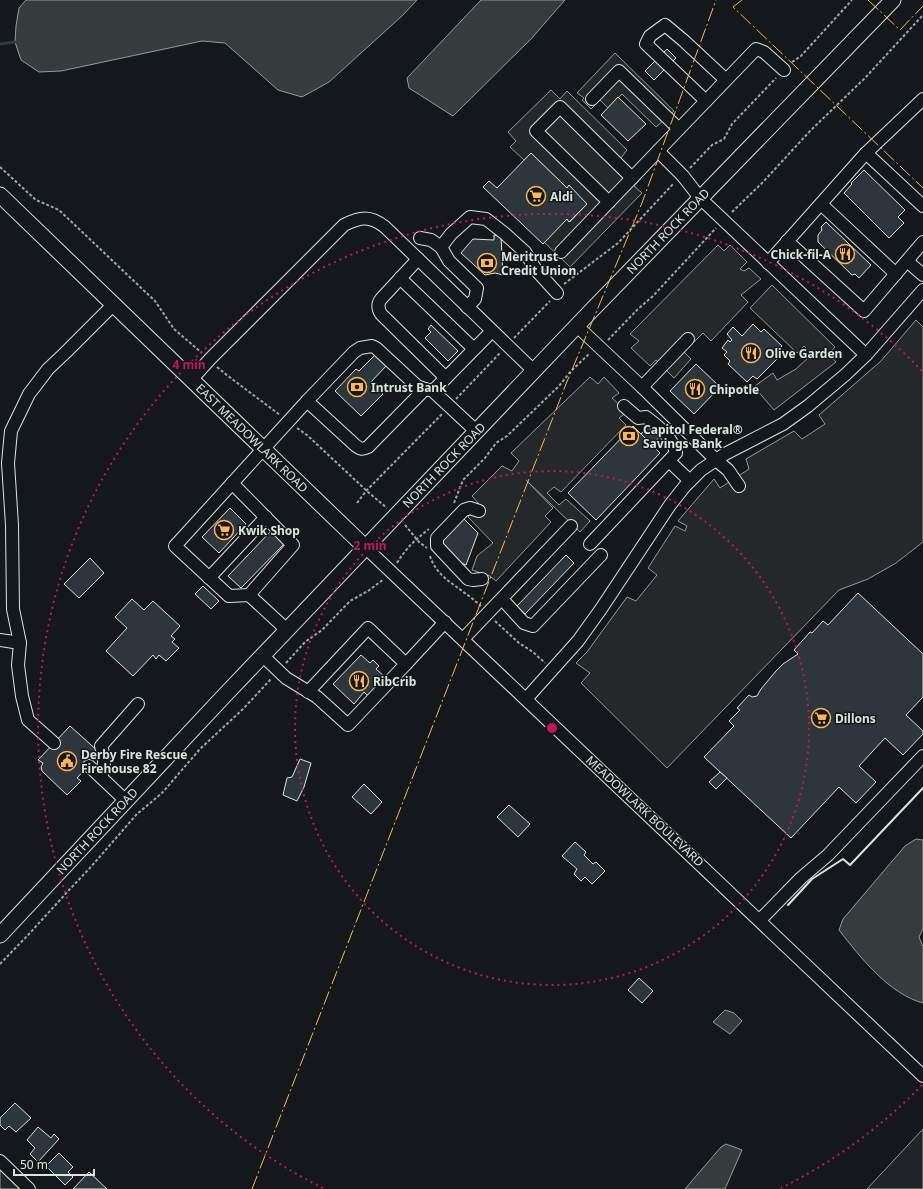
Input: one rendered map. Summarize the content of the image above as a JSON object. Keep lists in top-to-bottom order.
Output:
{
  "streets": {
    "main road": ["NORTH ROCK ROAD", "EAST MEADOWLARK ROAD"],
    "street": ["MEADOWLARK BOULEVARD"]
  },
  "crossings": [
    ["NORTH ROCK ROAD", "EAST MEADOWLARK ROAD"],
    ["NORTH ROCK ROAD", "MEADOWLARK BOULEVARD"],
    ["EAST MEADOWLARK ROAD", "MEADOWLARK BOULEVARD"]
  ],
  "places": {
    "supermarket": ["Aldi", "Kwik Shop", "Dillons"],
    "restaurant": [
      "Chick-fil-A",
      "Olive Garden",
      "Chipotle",
      "RibCrib"
    ],
    "bank": ["Meritrust Credit Union", "Intrust Bank", "Capitol Federal® Savings Bank"],
    "public building": ["Derby Fire Rescue Firehouse 82"]
  },
  "scale_bar": "50 m",
  "rings": ["4 min", "2 min"]
}
